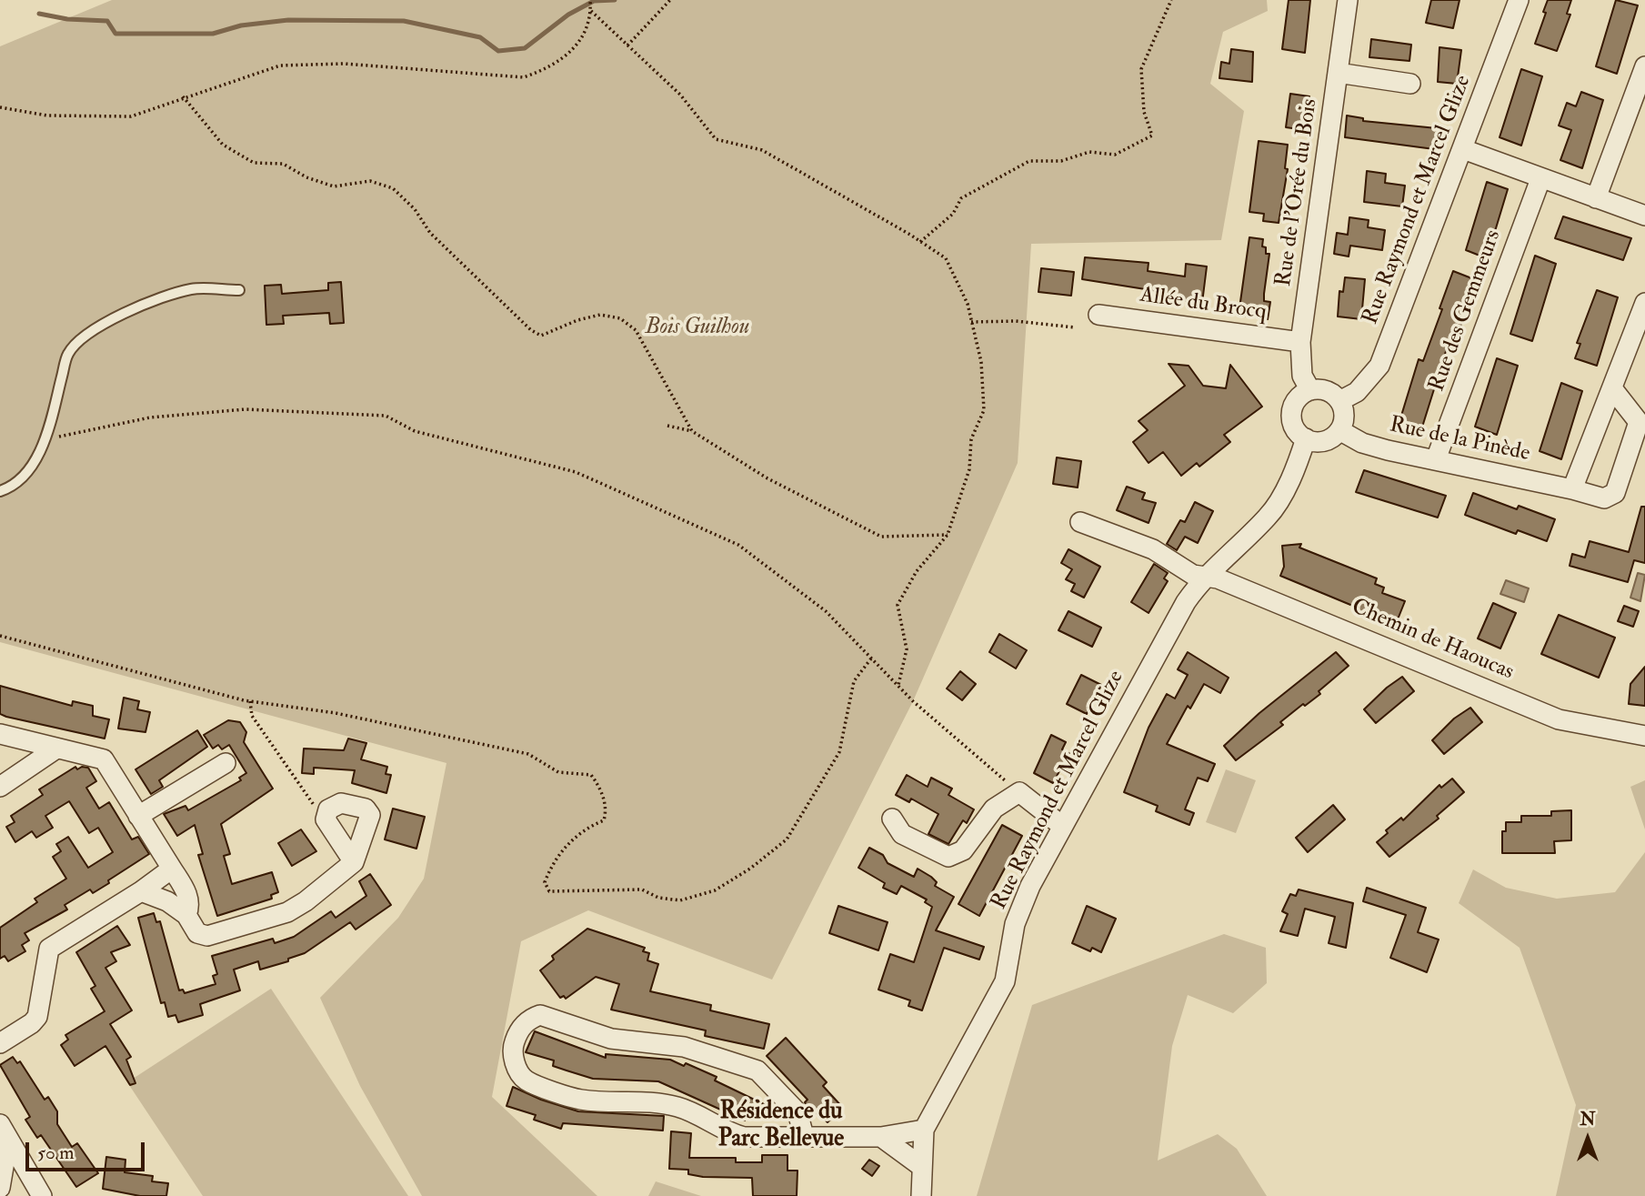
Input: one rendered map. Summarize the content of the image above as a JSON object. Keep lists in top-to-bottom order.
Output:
{
  "streets": {
    "street": [
      "Rue de l'Orée du Bois",
      "Rue Raymond et Marcel Glize",
      "Allée du Brocq",
      "Rue des Gemmeurs",
      "Rue de la Pinède",
      "Chemin de Haoucas"
    ]
  },
  "crossings": [
    ["Rue de l'Orée du Bois", "Rue Raymond et Marcel Glize"],
    ["Rue de l'Orée du Bois", "Allée du Brocq"],
    ["Rue de l'Orée du Bois", "Rue de la Pinède"],
    ["Rue Raymond et Marcel Glize", "Rue de la Pinède"],
    ["Rue Raymond et Marcel Glize", "Chemin de Haoucas"],
    ["Rue des Gemmeurs", "Rue de la Pinède"]
  ],
  "districts": ["Résidence du Parc Bellevue"],
  "parks": ["Bois Guilhou"],
  "scale_bar": "50 m",
  "north": "top"
}
